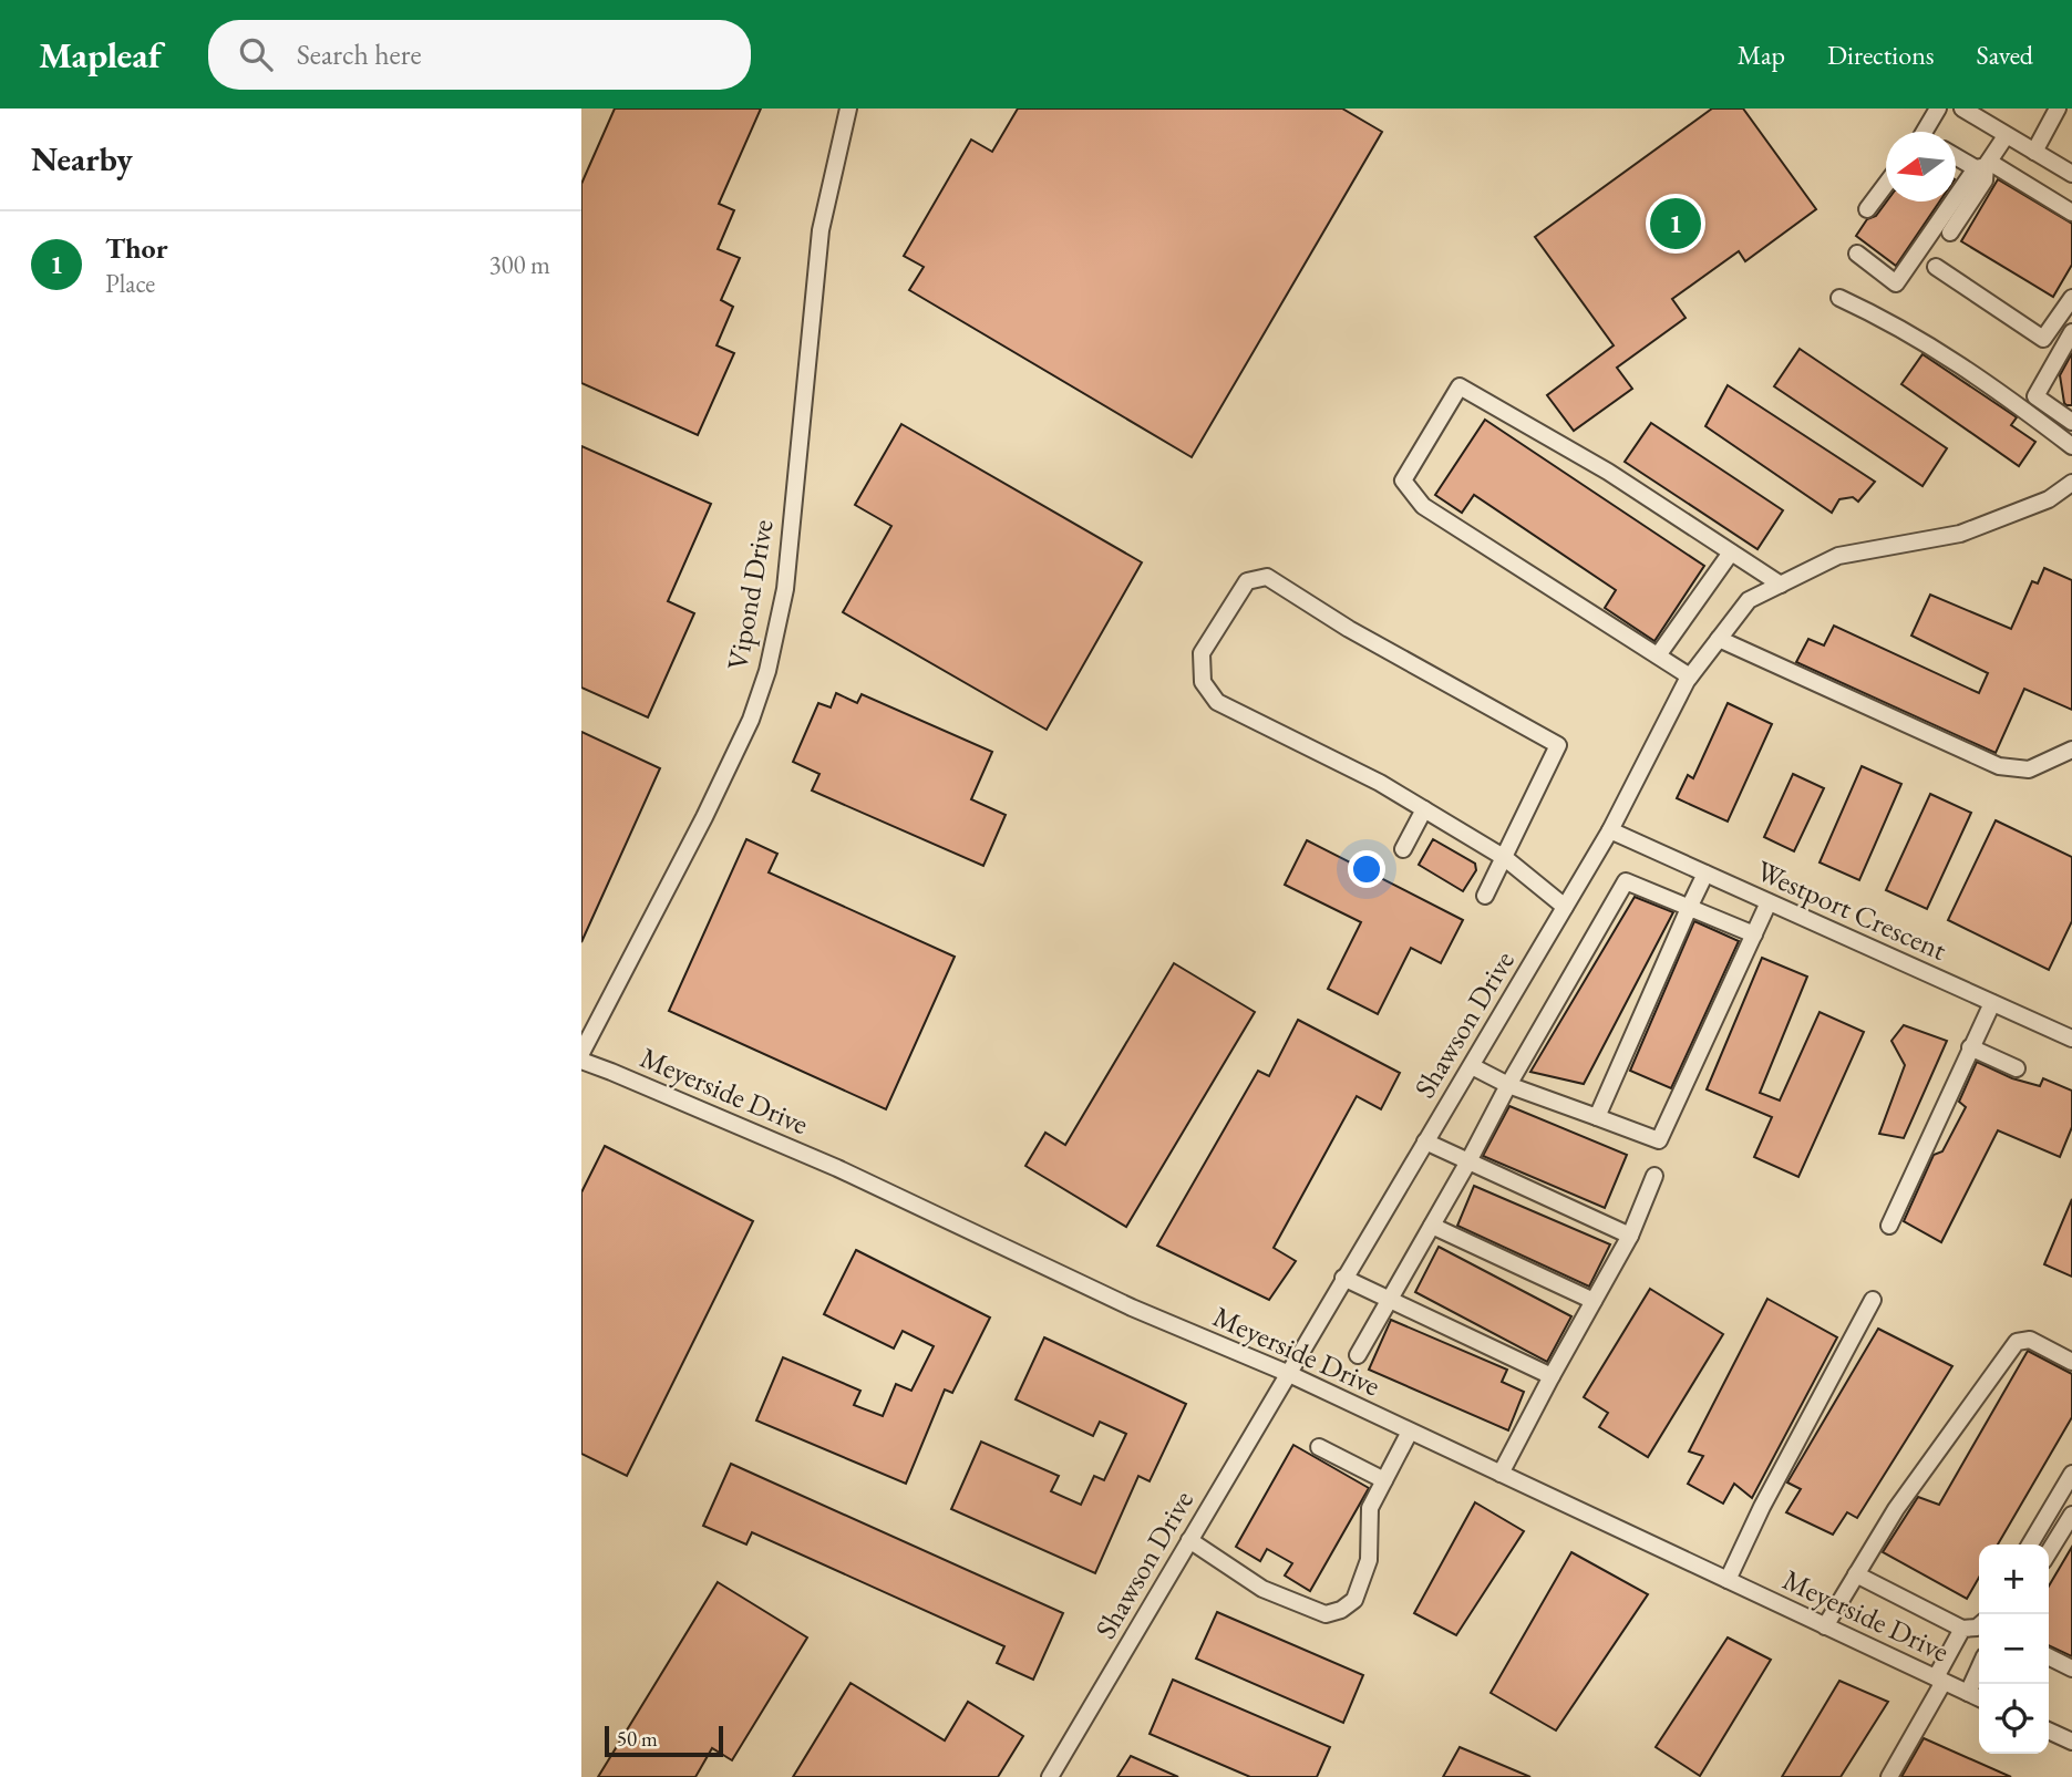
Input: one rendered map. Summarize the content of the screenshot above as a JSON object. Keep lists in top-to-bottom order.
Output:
{
  "streets": {
    "street": [
      "Vipond Drive",
      "Westport Crescent",
      "Shawson Drive",
      "Meyerside Drive"
    ]
  },
  "crossings": [
    ["Westport Crescent", "Shawson Drive"],
    ["Shawson Drive", "Meyerside Drive"]
  ],
  "scale_bar": "50 m",
  "north": "left",
  "page": {
    "header": "Mapleaf",
    "search": "Search here",
    "nav": ["Map", "Directions", "Saved"],
    "heading": "Nearby",
    "pins": "1",
    "list": [
      {
        "mark": "1",
        "name": "Thor",
        "note": "Place",
        "value": "300 m"
      }
    ],
    "map_buttons": ["+", "−"],
    "scale": "50 m"
  }
}
